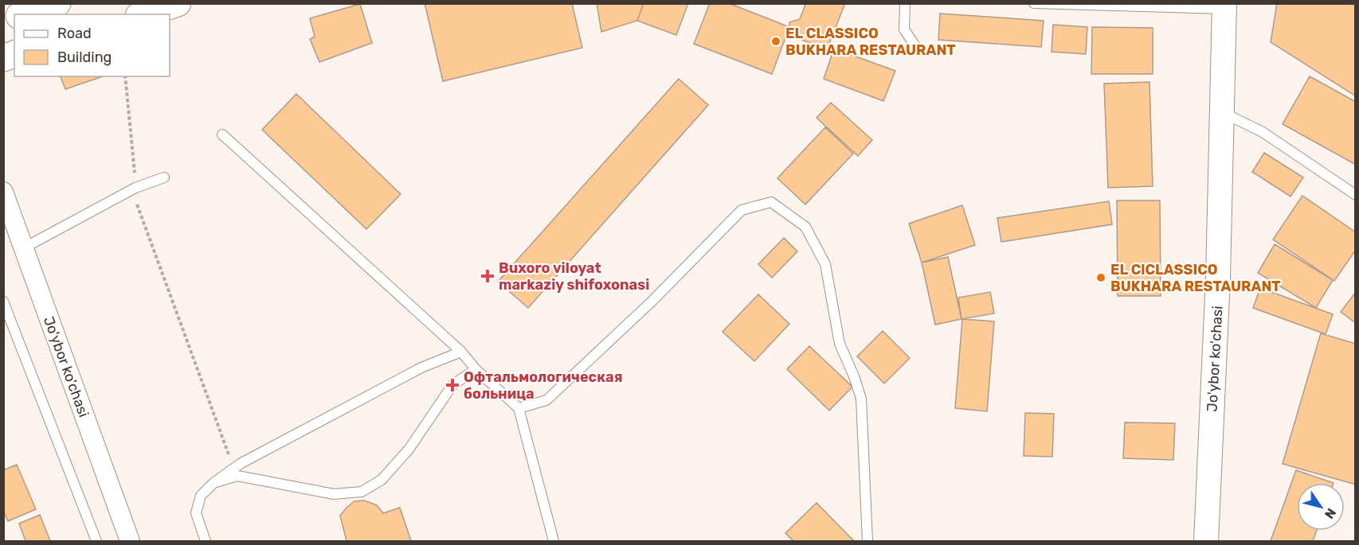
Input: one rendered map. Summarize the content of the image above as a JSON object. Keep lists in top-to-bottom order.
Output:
{
  "streets": {
    "street": ["Jo'ybor ko'chasi"]
  },
  "places": {
    "other": ["EL CLASSICO BUKHARA RESTAURANT", "EL ClCLASSICO BUKHARA RESTAURANT"],
    "health": ["Buxoro viloyat markaziy shifoxonasi", "Офтальмологическая больница"]
  },
  "legend": ["Road", "Building"],
  "north": "bottom right"
}
